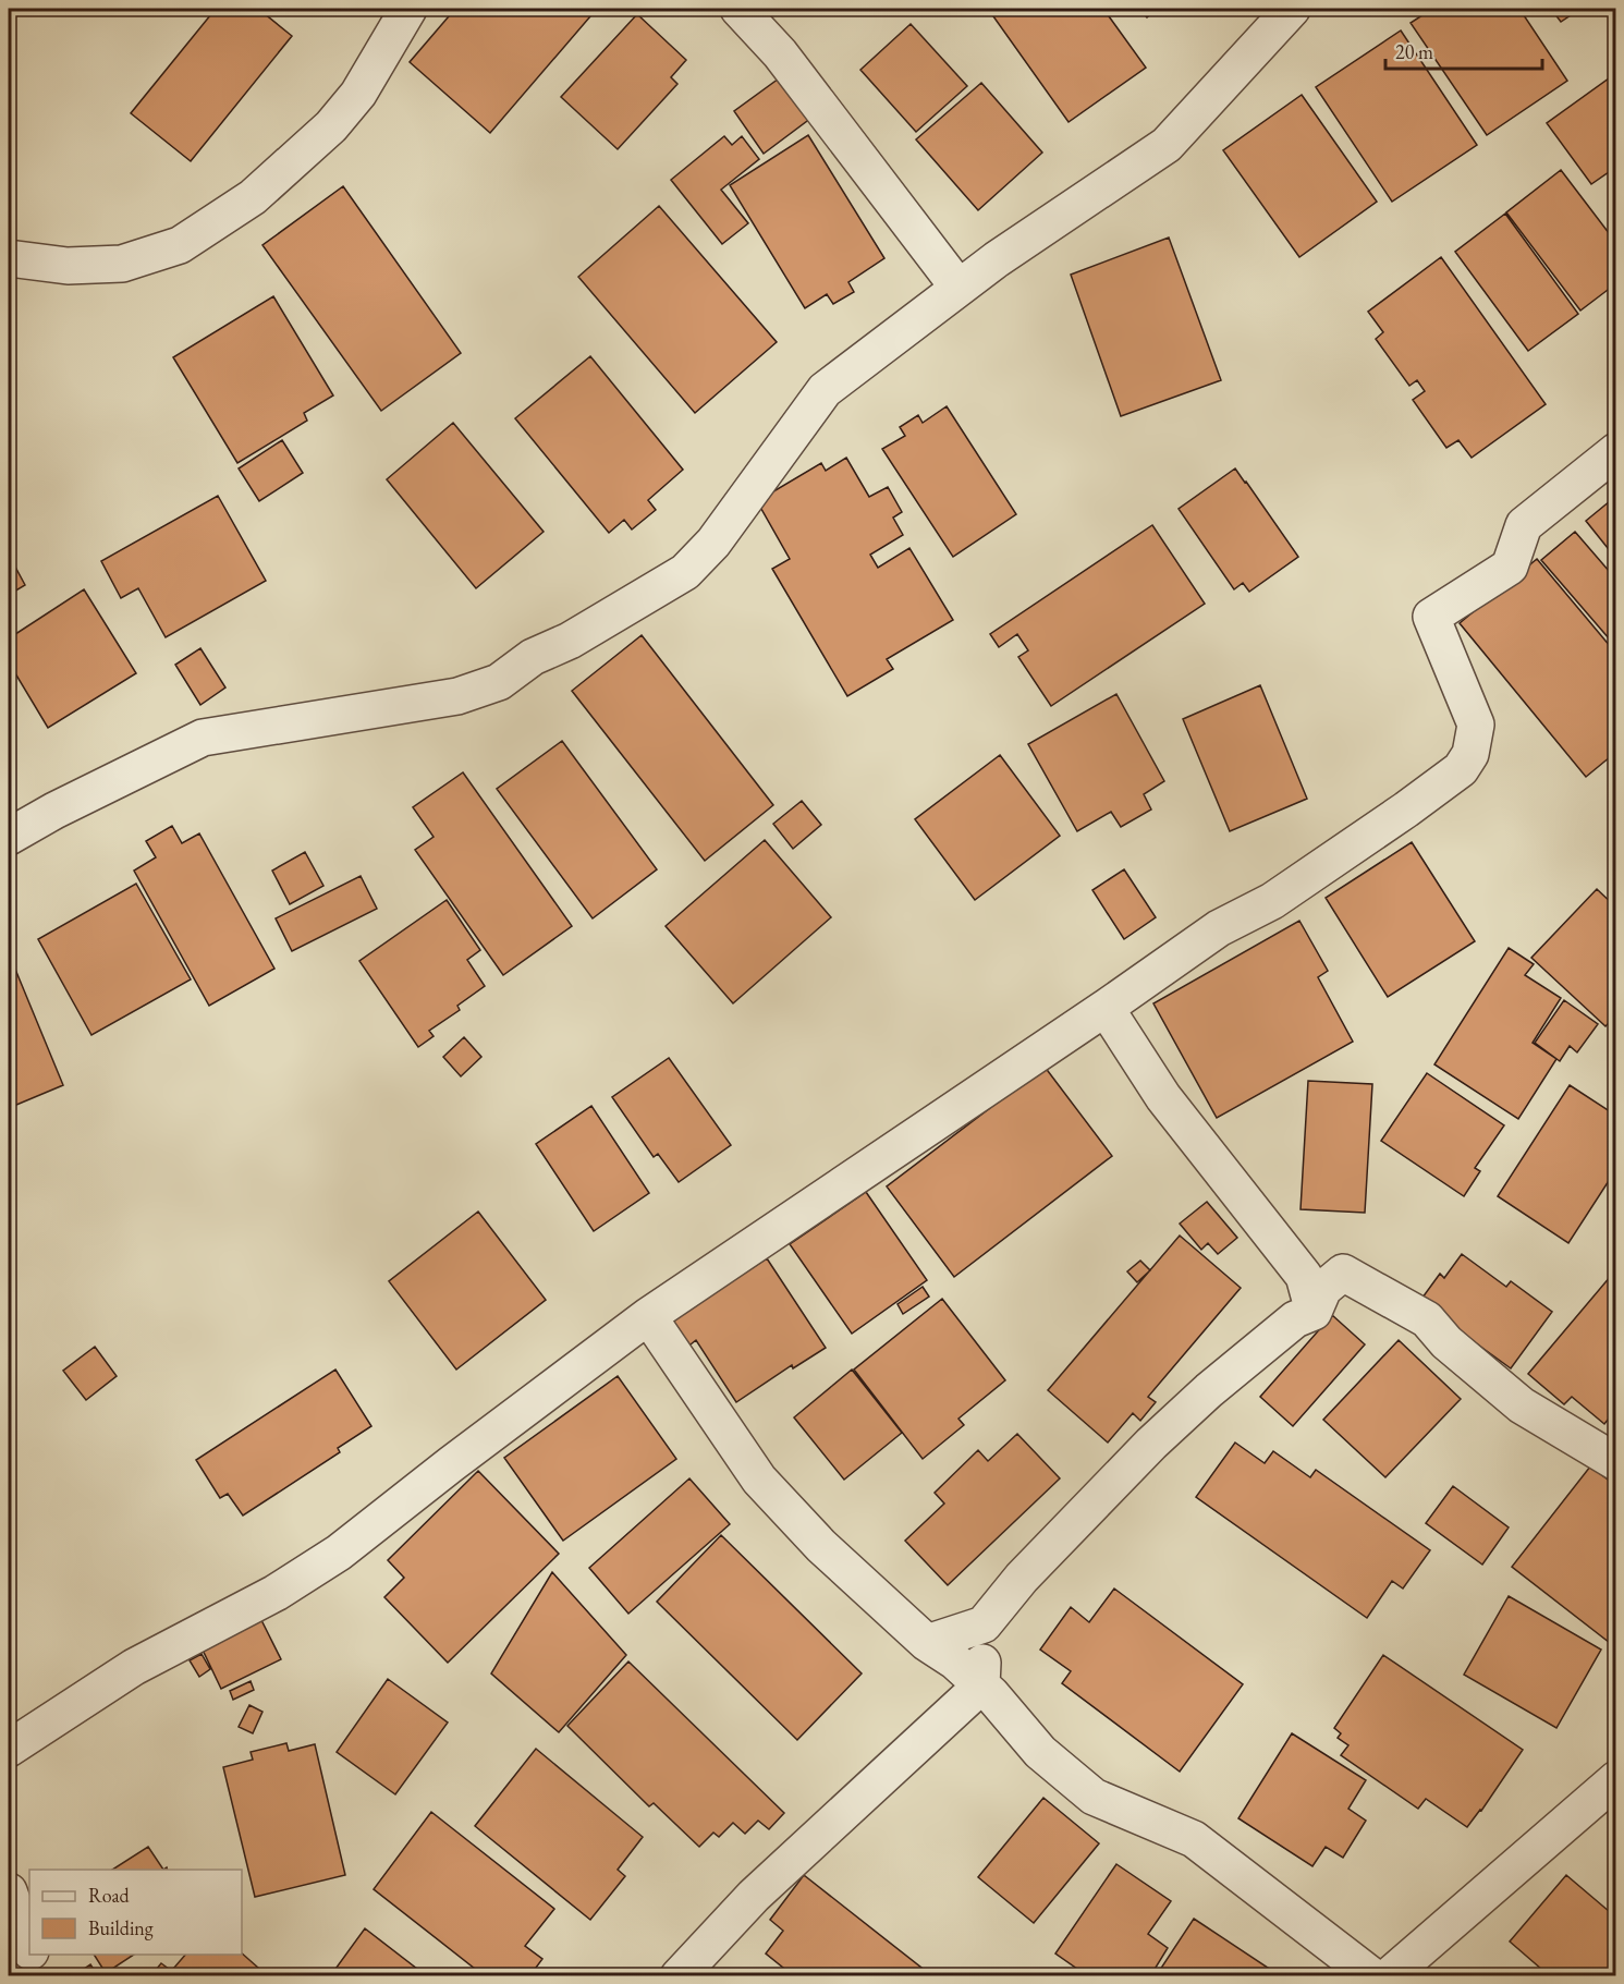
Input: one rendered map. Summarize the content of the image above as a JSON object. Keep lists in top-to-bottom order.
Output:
{
  "legend": ["Road", "Building"],
  "scale_bar": "20 m"
}
